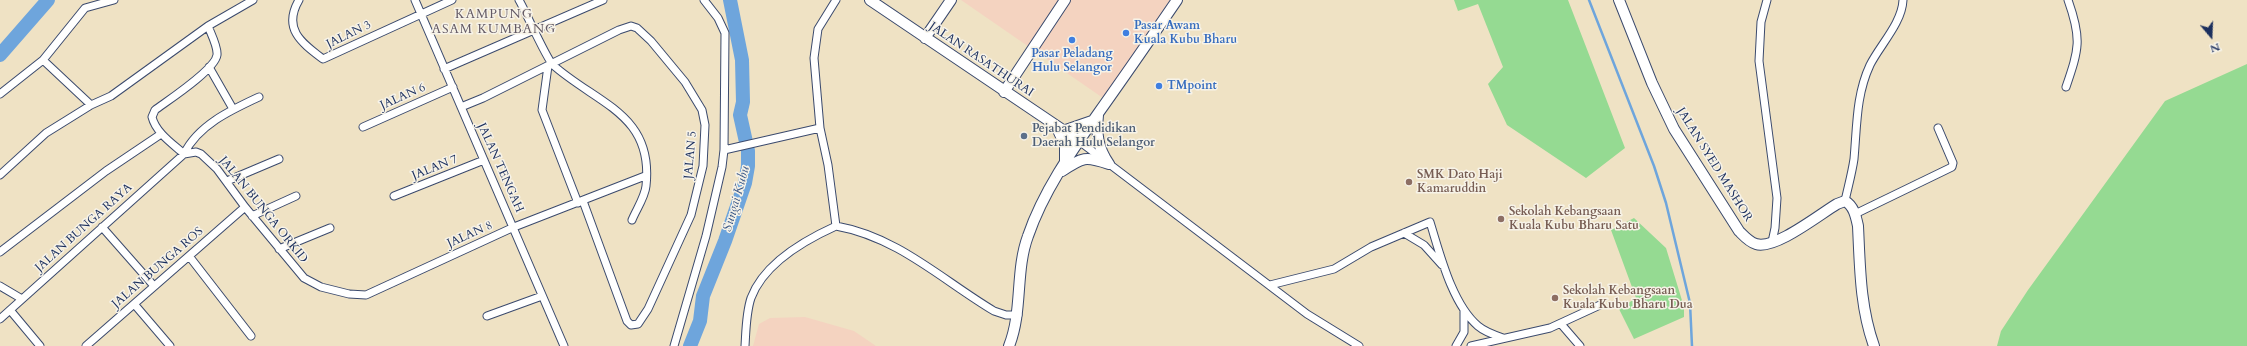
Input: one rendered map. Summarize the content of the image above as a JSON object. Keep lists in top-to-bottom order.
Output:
{
  "streets": {
    "street": [
      "JALAN 3",
      "JALAN RASATHURAI",
      "JALAN 6",
      "JALAN 5",
      "JALAN SYED MASHOR",
      "JALAN 7",
      "JALAN TENGAH",
      "JALAN BUNGA ORKID",
      "JALAN BUNGA RAYA",
      "JALAN 8",
      "JALAN BUNGA ROS"
    ]
  },
  "crossings": [
    ["JALAN 3", "JALAN TENGAH"],
    ["JALAN 6", "JALAN TENGAH"],
    ["JALAN 5", "JALAN TENGAH"],
    ["JALAN 5", "JALAN 8"],
    ["JALAN 7", "JALAN TENGAH"],
    ["JALAN TENGAH", "JALAN 8"],
    ["JALAN BUNGA ORKID", "JALAN BUNGA RAYA"],
    ["JALAN BUNGA ORKID", "JALAN 8"],
    ["JALAN BUNGA ORKID", "JALAN BUNGA ROS"]
  ],
  "districts": ["KAMPUNG ASAM KUMBANG"],
  "water": ["Sungai Kubu"],
  "places": [
    "Pasar Awam Kuala Kubu Bharu",
    "Pasar Peladang Hulu Selangor",
    "TMpoint",
    "Pejabat Pendidikan Daerah Hulu Selangor",
    "SMK Dato Haji Kamaruddin",
    "Sekolah Kebangsaan Kuala Kubu Bharu Satu",
    "Sekolah Kebangsaan Kuala Kubu Bharu Dua"
  ],
  "north": "bottom"
}
